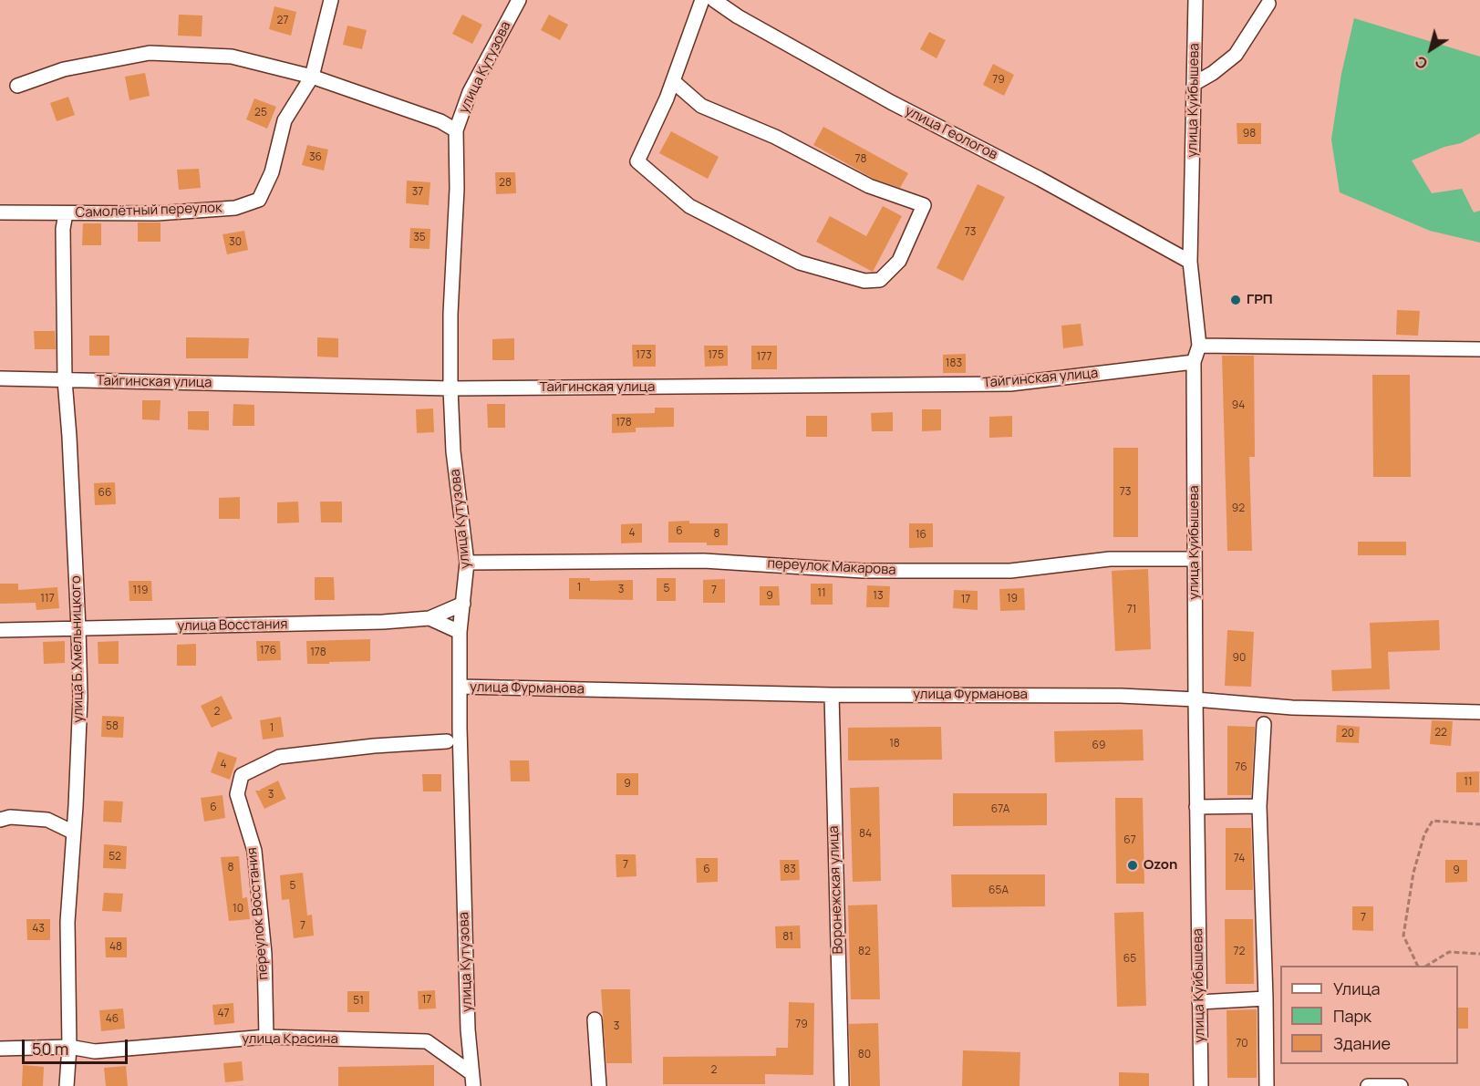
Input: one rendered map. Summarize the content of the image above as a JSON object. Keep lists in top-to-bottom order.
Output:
{
  "streets": {
    "street": [
      "улица Кутузова",
      "улица Куйбышева",
      "улица Геологов",
      "Самолётный переулок",
      "Тайгинская улица",
      "переулок Макарова",
      "улица Восстания",
      "улица Б.Хмельницкого",
      "улица Фурманова",
      "Воронежская улица",
      "переулок Восстания",
      "улица Красина"
    ]
  },
  "crossings": [
    ["улица Кутузова", "Тайгинская улица"],
    ["улица Кутузова", "переулок Макарова"],
    ["улица Кутузова", "улица Восстания"],
    ["улица Кутузова", "улица Фурманова"],
    ["улица Кутузова", "улица Красина"],
    ["улица Куйбышева", "улица Геологов"],
    ["улица Куйбышева", "Тайгинская улица"],
    ["улица Куйбышева", "переулок Макарова"],
    ["улица Куйбышева", "улица Фурманова"],
    ["Самолётный переулок", "улица Б.Хмельницкого"],
    ["Тайгинская улица", "улица Б.Хмельницкого"],
    ["улица Восстания", "улица Б.Хмельницкого"],
    ["улица Б.Хмельницкого", "улица Красина"],
    ["улица Фурманова", "Воронежская улица"],
    ["переулок Восстания", "улица Красина"]
  ],
  "places": ["ГРП", "Ozon"],
  "house_numbers": [
    "27",
    "79",
    "25",
    "98",
    "36",
    "78",
    "28",
    "37",
    "73",
    "35",
    "30",
    "173",
    "175",
    "177",
    "183",
    "94",
    "178",
    "73",
    "66",
    "92",
    "6",
    "4",
    "8",
    "16",
    "1",
    "5",
    "3",
    "119",
    "7",
    "11",
    "9",
    "13",
    "117",
    "19",
    "17",
    "71",
    "176",
    "178",
    "90",
    "2",
    "58",
    "1",
    "22",
    "20",
    "18",
    "69",
    "4",
    "76",
    "11",
    "9",
    "3",
    "6",
    "67А",
    "84",
    "67",
    "52",
    "74",
    "7",
    "8",
    "6",
    "83",
    "9",
    "5",
    "65А",
    "10",
    "7",
    "7",
    "43",
    "81",
    "48",
    "82",
    "72",
    "65",
    "17",
    "51",
    "47",
    "46",
    "79",
    "3",
    "70",
    "80",
    "2"
  ],
  "legend": ["Улица", "Парк", "Здание"],
  "scale_bar": "50 m",
  "north": "bottom left"
}
